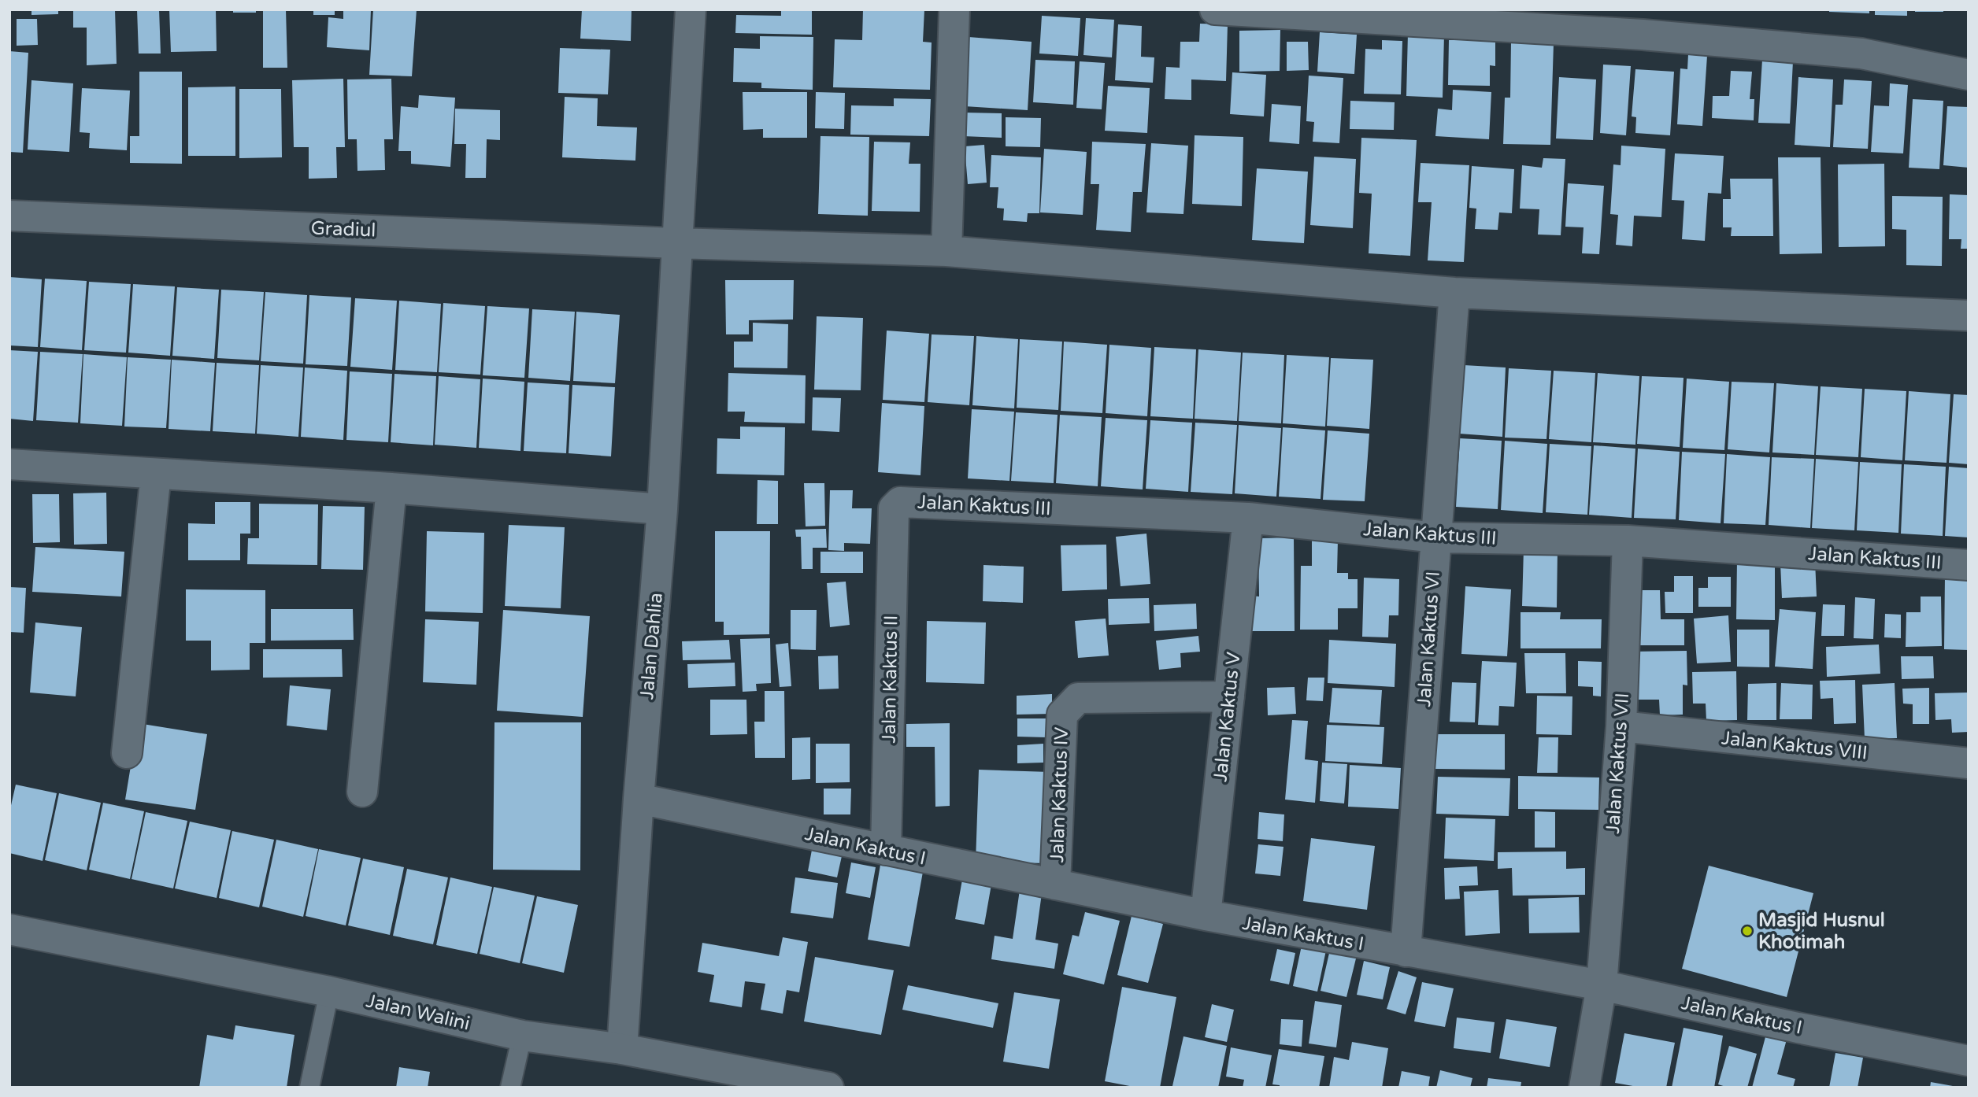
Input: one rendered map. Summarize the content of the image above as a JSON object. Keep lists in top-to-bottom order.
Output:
{
  "streets": {
    "street": [
      "Gradiul",
      "Jalan Kaktus III",
      "Jalan Kaktus VI",
      "Jalan Dahlia",
      "Jalan Kaktus II",
      "Jalan Kaktus V",
      "Jalan Kaktus VIII",
      "Jalan Kaktus VII",
      "Jalan Kaktus IV",
      "Jalan Kaktus I",
      "Jalan Walini"
    ]
  },
  "crossings": [
    ["Gradiul", "Jalan Kaktus VI"],
    ["Gradiul", "Jalan Dahlia"],
    ["Jalan Kaktus III", "Jalan Kaktus VI"],
    ["Jalan Kaktus III", "Jalan Kaktus II"],
    ["Jalan Kaktus III", "Jalan Kaktus V"],
    ["Jalan Kaktus III", "Jalan Kaktus VII"],
    ["Jalan Kaktus VI", "Jalan Kaktus I"],
    ["Jalan Dahlia", "Jalan Kaktus I"],
    ["Jalan Dahlia", "Jalan Walini"],
    ["Jalan Kaktus II", "Jalan Kaktus I"],
    ["Jalan Kaktus V", "Jalan Kaktus IV"],
    ["Jalan Kaktus V", "Jalan Kaktus I"],
    ["Jalan Kaktus VIII", "Jalan Kaktus VII"],
    ["Jalan Kaktus VII", "Jalan Kaktus I"],
    ["Jalan Kaktus IV", "Jalan Kaktus I"]
  ],
  "places": ["Masjid Husnul Khotimah"]
}
